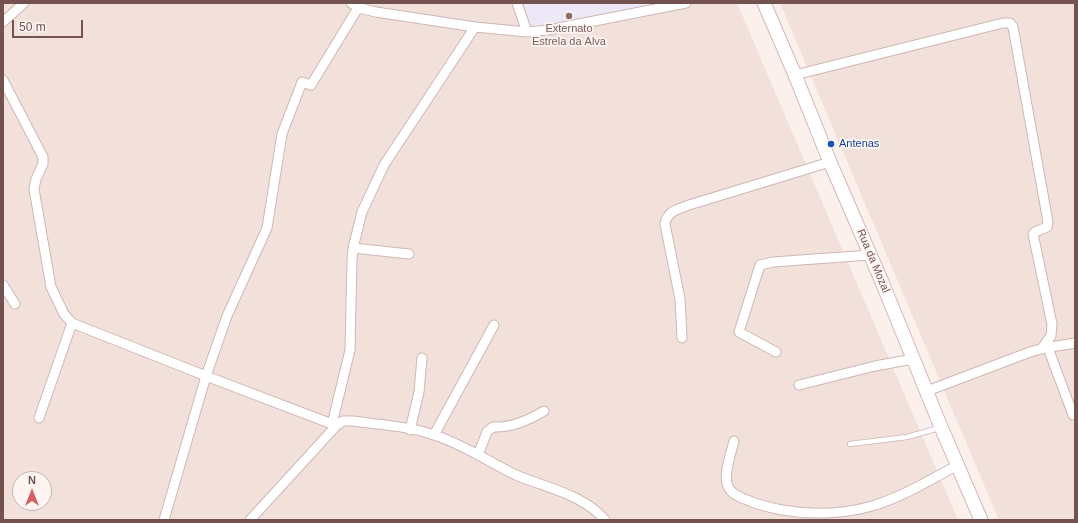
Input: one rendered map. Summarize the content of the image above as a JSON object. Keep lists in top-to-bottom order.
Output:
{
  "streets": {
    "main road": ["Rua da Mozal"]
  },
  "places": ["Externato Estrela da Alva", "Antenas"],
  "scale_bar": "50 m",
  "north": "top"
}
